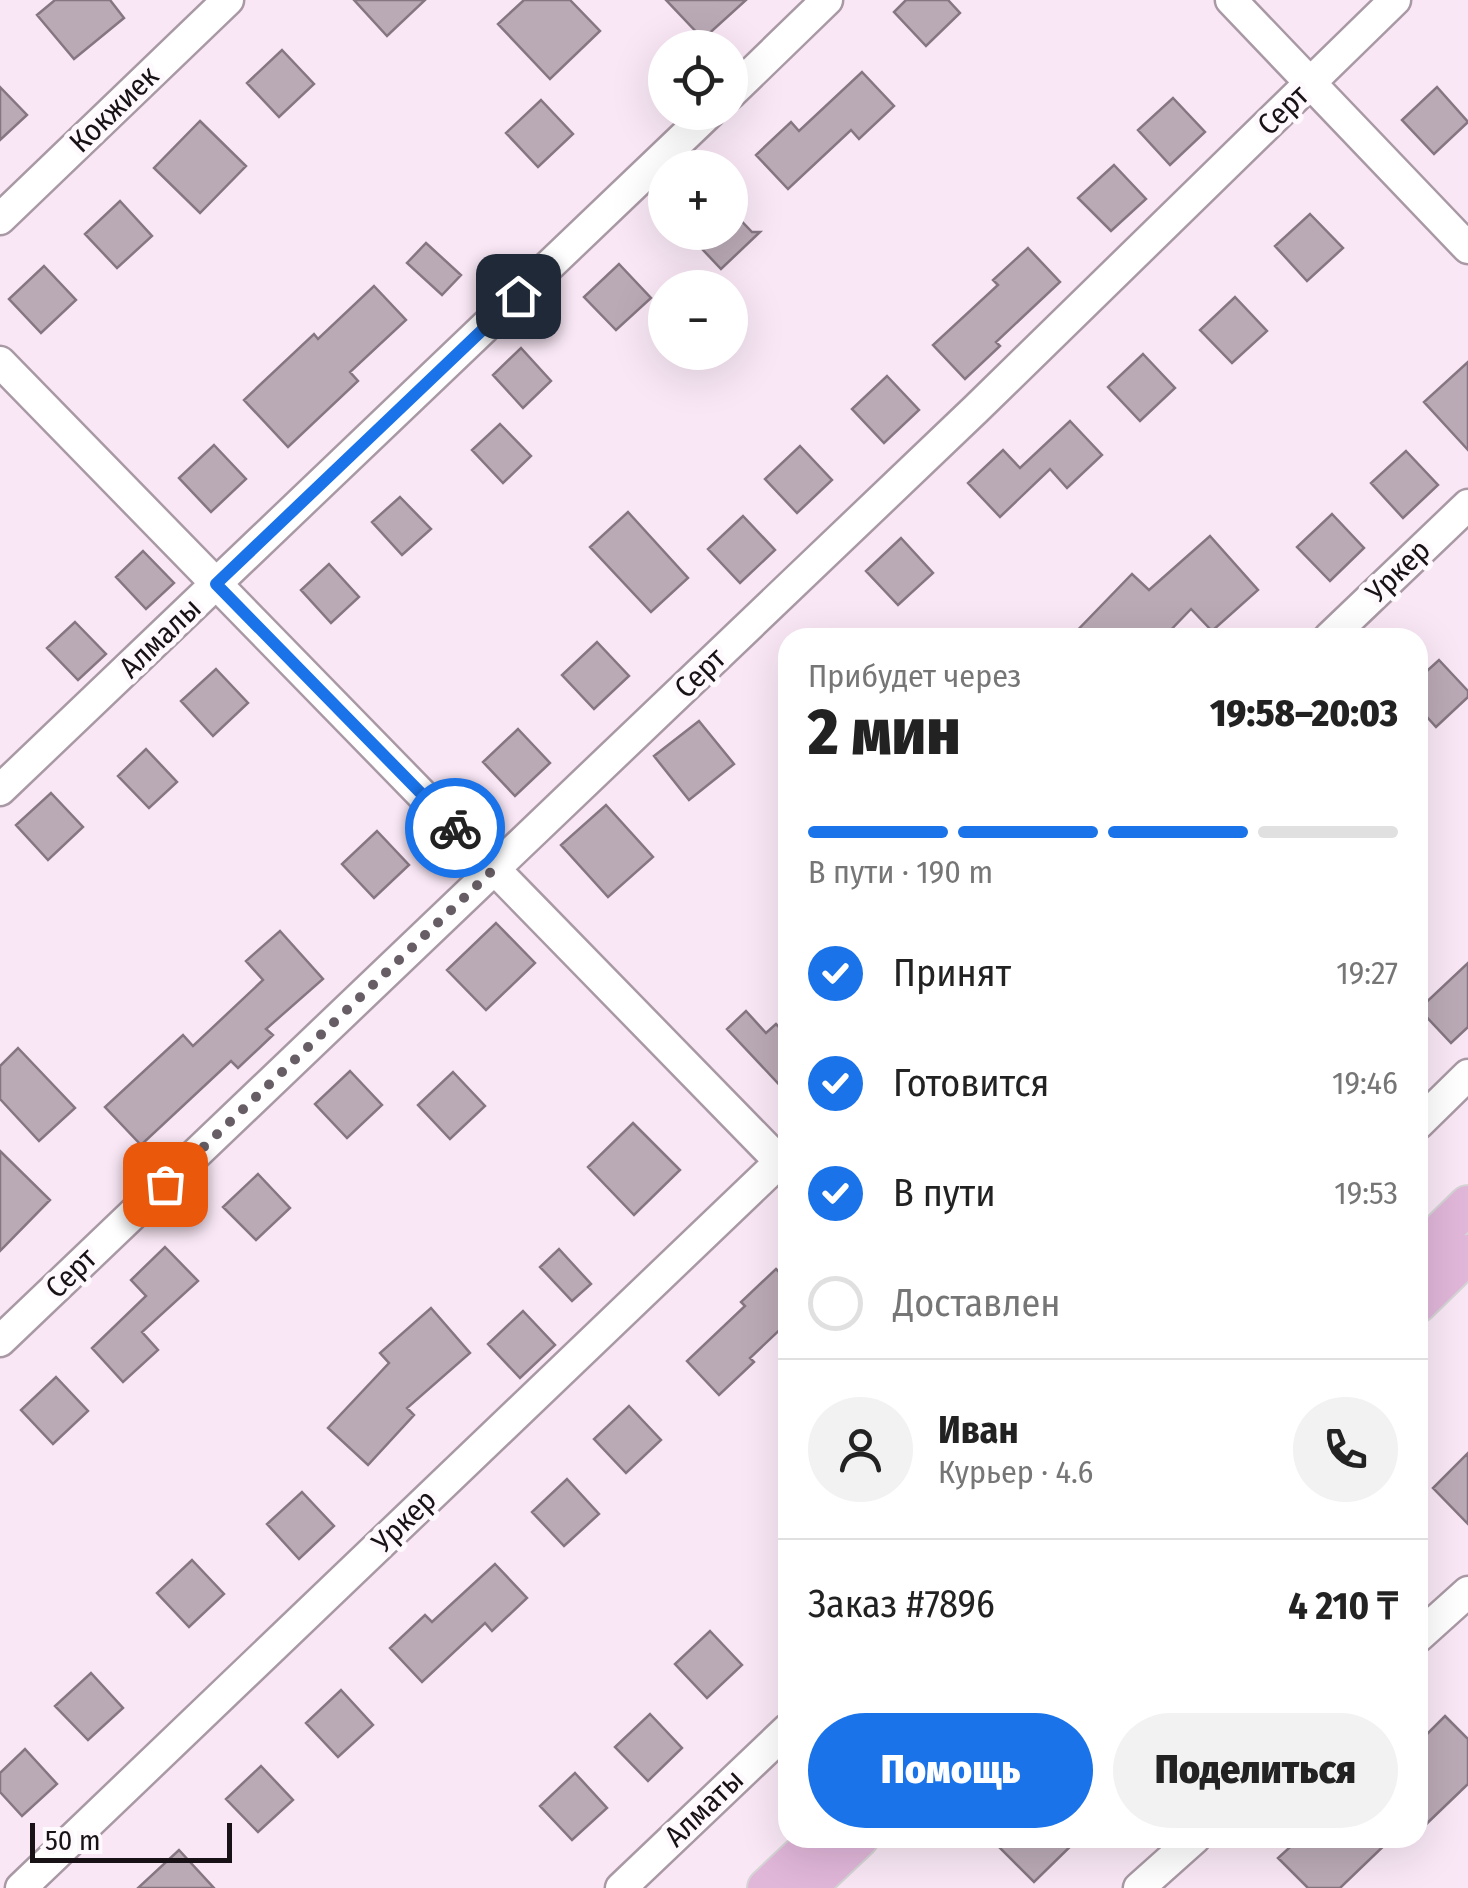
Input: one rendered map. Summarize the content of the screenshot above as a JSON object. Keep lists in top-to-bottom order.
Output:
{
  "streets": {
    "street": [
      "Кокжиек",
      "Серт",
      "Уркер",
      "Алмалы",
      "Алматы"
    ]
  },
  "scale_bar": "50 m",
  "page": {
    "map_buttons": ["+", "−"],
    "heading": ["2 мин", "Прибудет через", "19:58–20:03"],
    "panel": [
      "Иван",
      "Курьер · 4.6",
      "Заказ #7896",
      "4 210 ₸"
    ],
    "bar": "В пути · 190 m",
    "list": [
      ["Принят", "19:27"],
      ["Готовится", "19:46"],
      ["В пути", "19:53"],
      "Доставлен"
    ],
    "buttons": ["Помощь", "Поделиться"],
    "scale": "50 m"
  }
}
